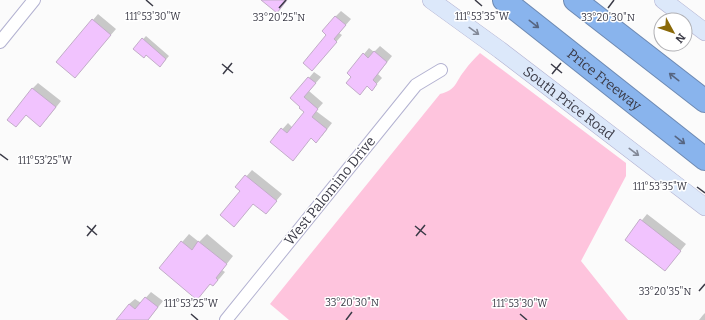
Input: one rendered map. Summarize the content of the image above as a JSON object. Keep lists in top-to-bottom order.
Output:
{
  "streets": {
    "highway": ["Price Freeway"],
    "main road": ["South Price Road"],
    "street": ["West Palomino Drive"]
  },
  "one_way": ["South Price Road"],
  "north": "bottom right",
  "coordinates": [
    "111°53'30\"W",
    "111°53'35\"W",
    "33°20'25\"N",
    "33°20'30\"N",
    "111°53'25\"W",
    "33°20'35\"N"
  ]
}
